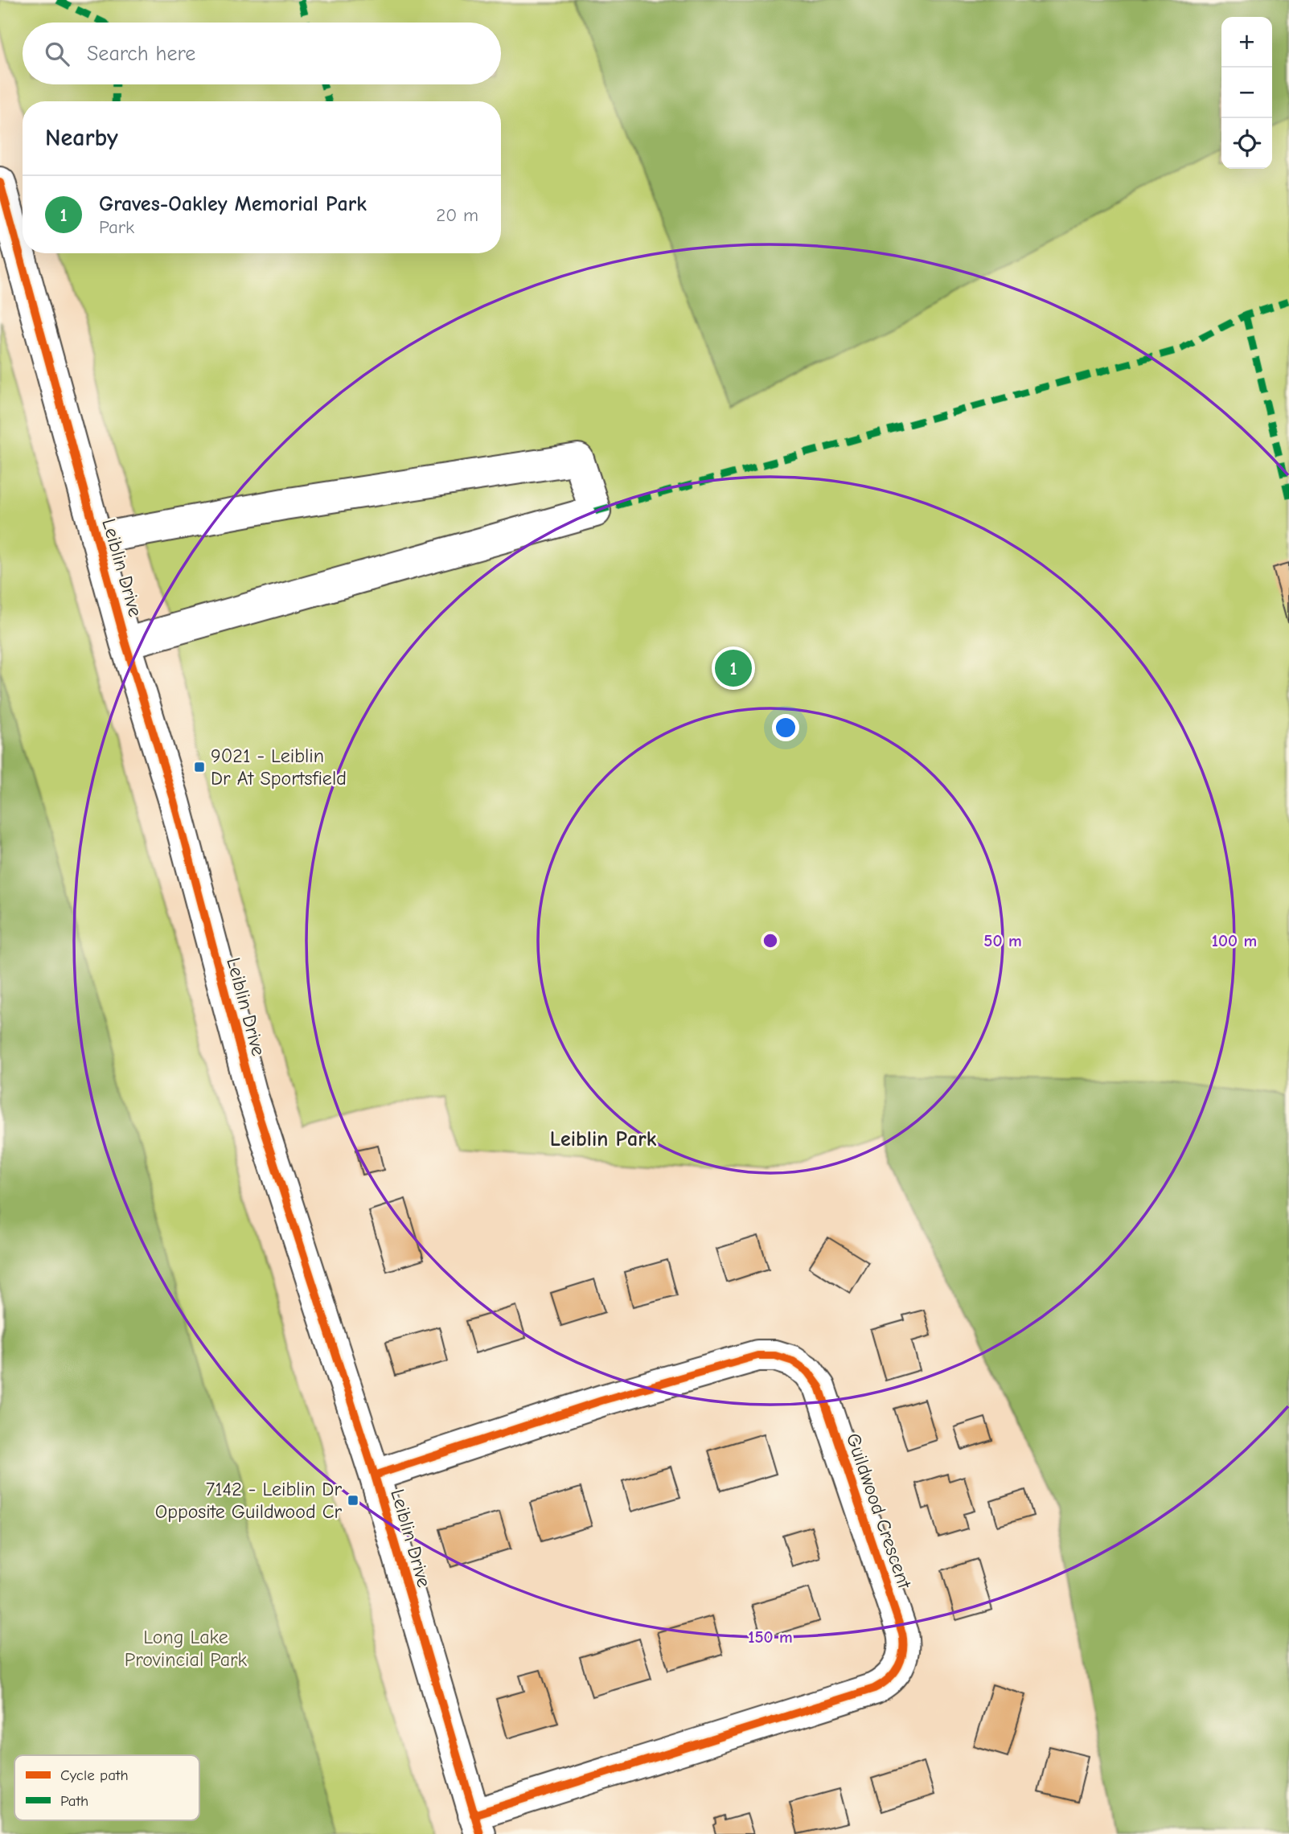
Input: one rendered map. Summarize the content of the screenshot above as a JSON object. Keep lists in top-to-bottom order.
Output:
{
  "streets": {
    "street": ["Leiblin Drive", "Guildwood Crescent"]
  },
  "crossings": [
    ["Leiblin Drive", "Guildwood Crescent"]
  ],
  "districts": ["Leiblin Park"],
  "parks": ["Long Lake Provincial Park"],
  "places": {
    "transit": ["9021 - Leiblin Dr At Sportsfield", "7142 - Leiblin Dr Opposite Guildwood Cr"]
  },
  "legend": ["Cycle path", "Path"],
  "page": {
    "map_buttons": ["+", "−"],
    "search": "Search here",
    "heading": "Nearby",
    "list": [
      {
        "mark": "1",
        "name": "Graves-Oakley Memorial Park",
        "note": "Park",
        "value": "20 m"
      }
    ],
    "pins": "1"
  },
  "rings": ["50 m", "100 m", "150 m"]
}
